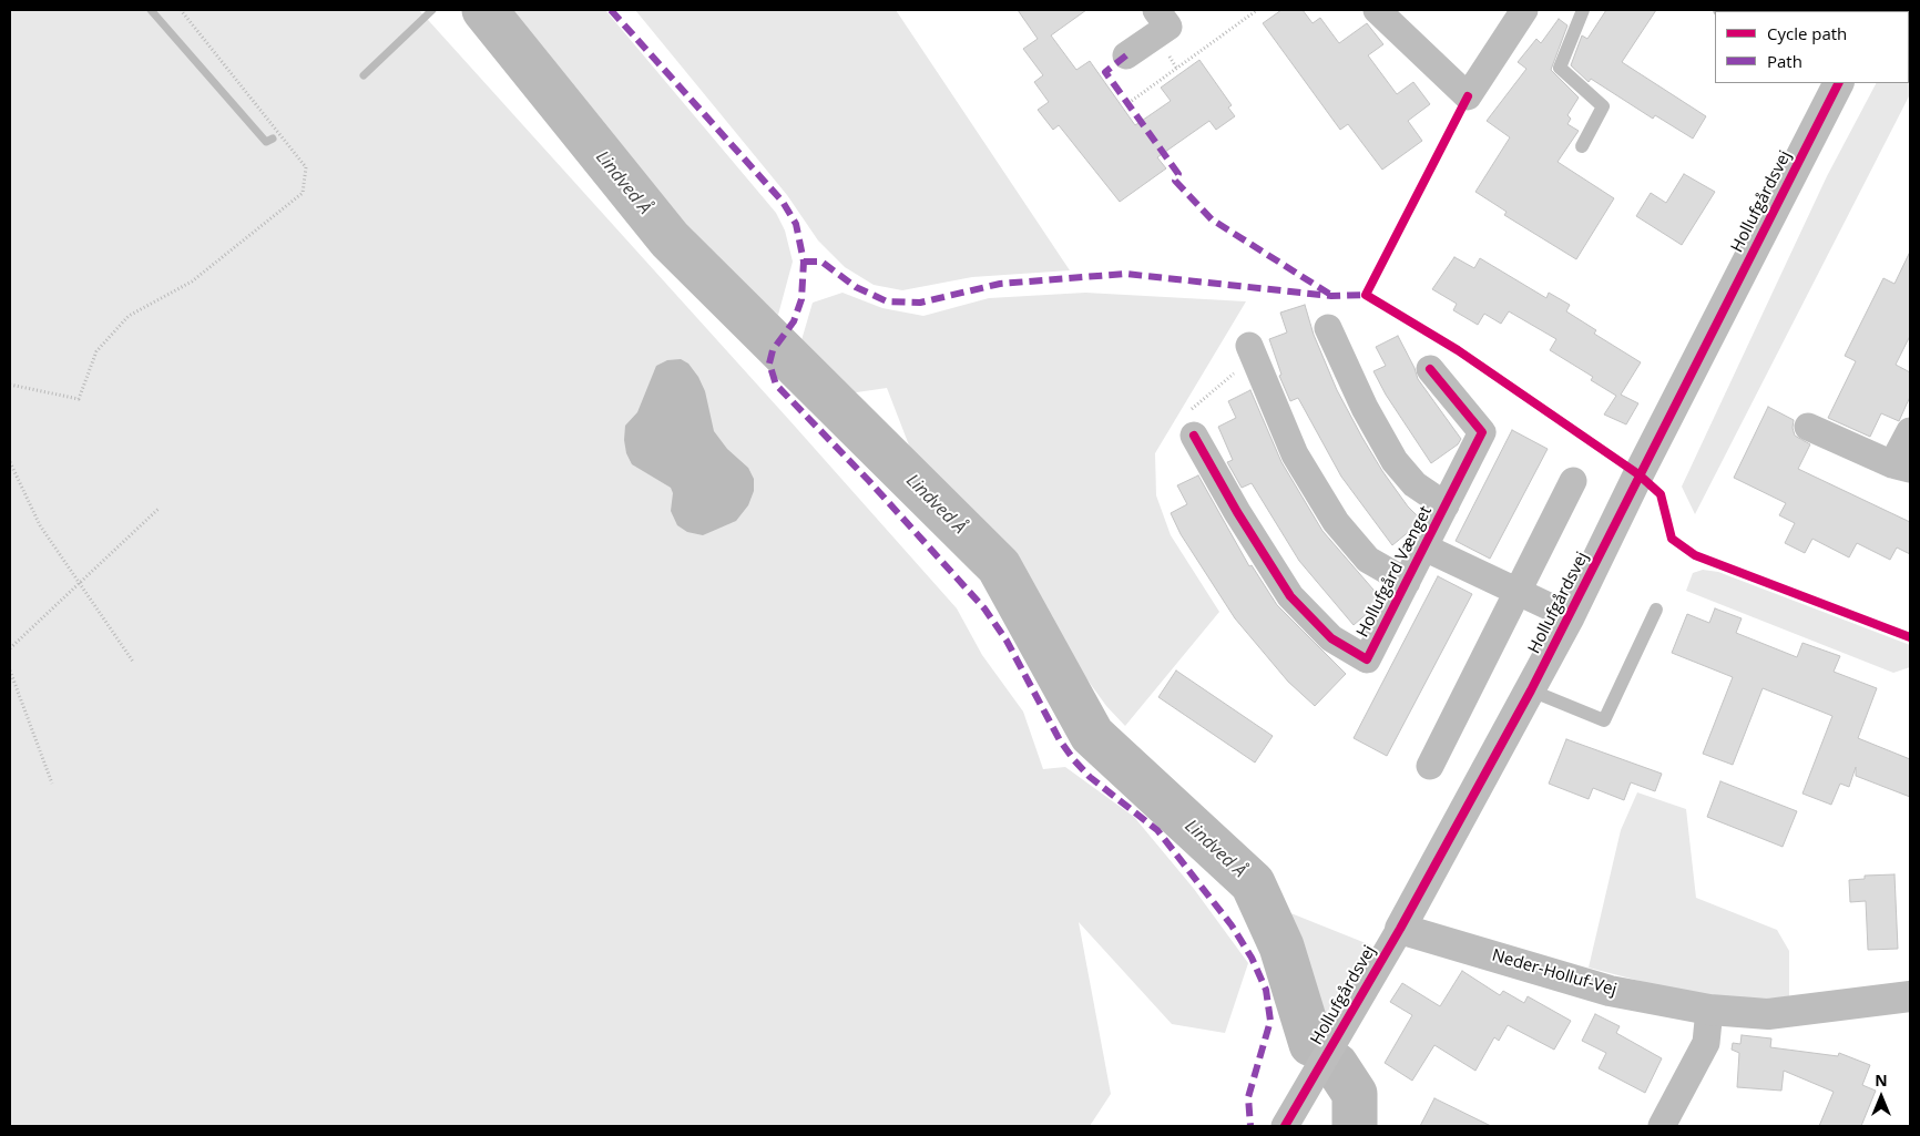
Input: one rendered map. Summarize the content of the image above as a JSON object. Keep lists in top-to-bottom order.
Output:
{
  "streets": {
    "street": ["Hollufgårdsvej", "Hollufgård Vænget", "Neder-Holluf-Vej"]
  },
  "crossings": [
    ["Hollufgårdsvej", "Hollufgård Vænget"],
    ["Hollufgårdsvej", "Neder-Holluf-Vej"]
  ],
  "water": ["Lindved Å"],
  "legend": ["Cycle path", "Path"],
  "north": "top"
}
